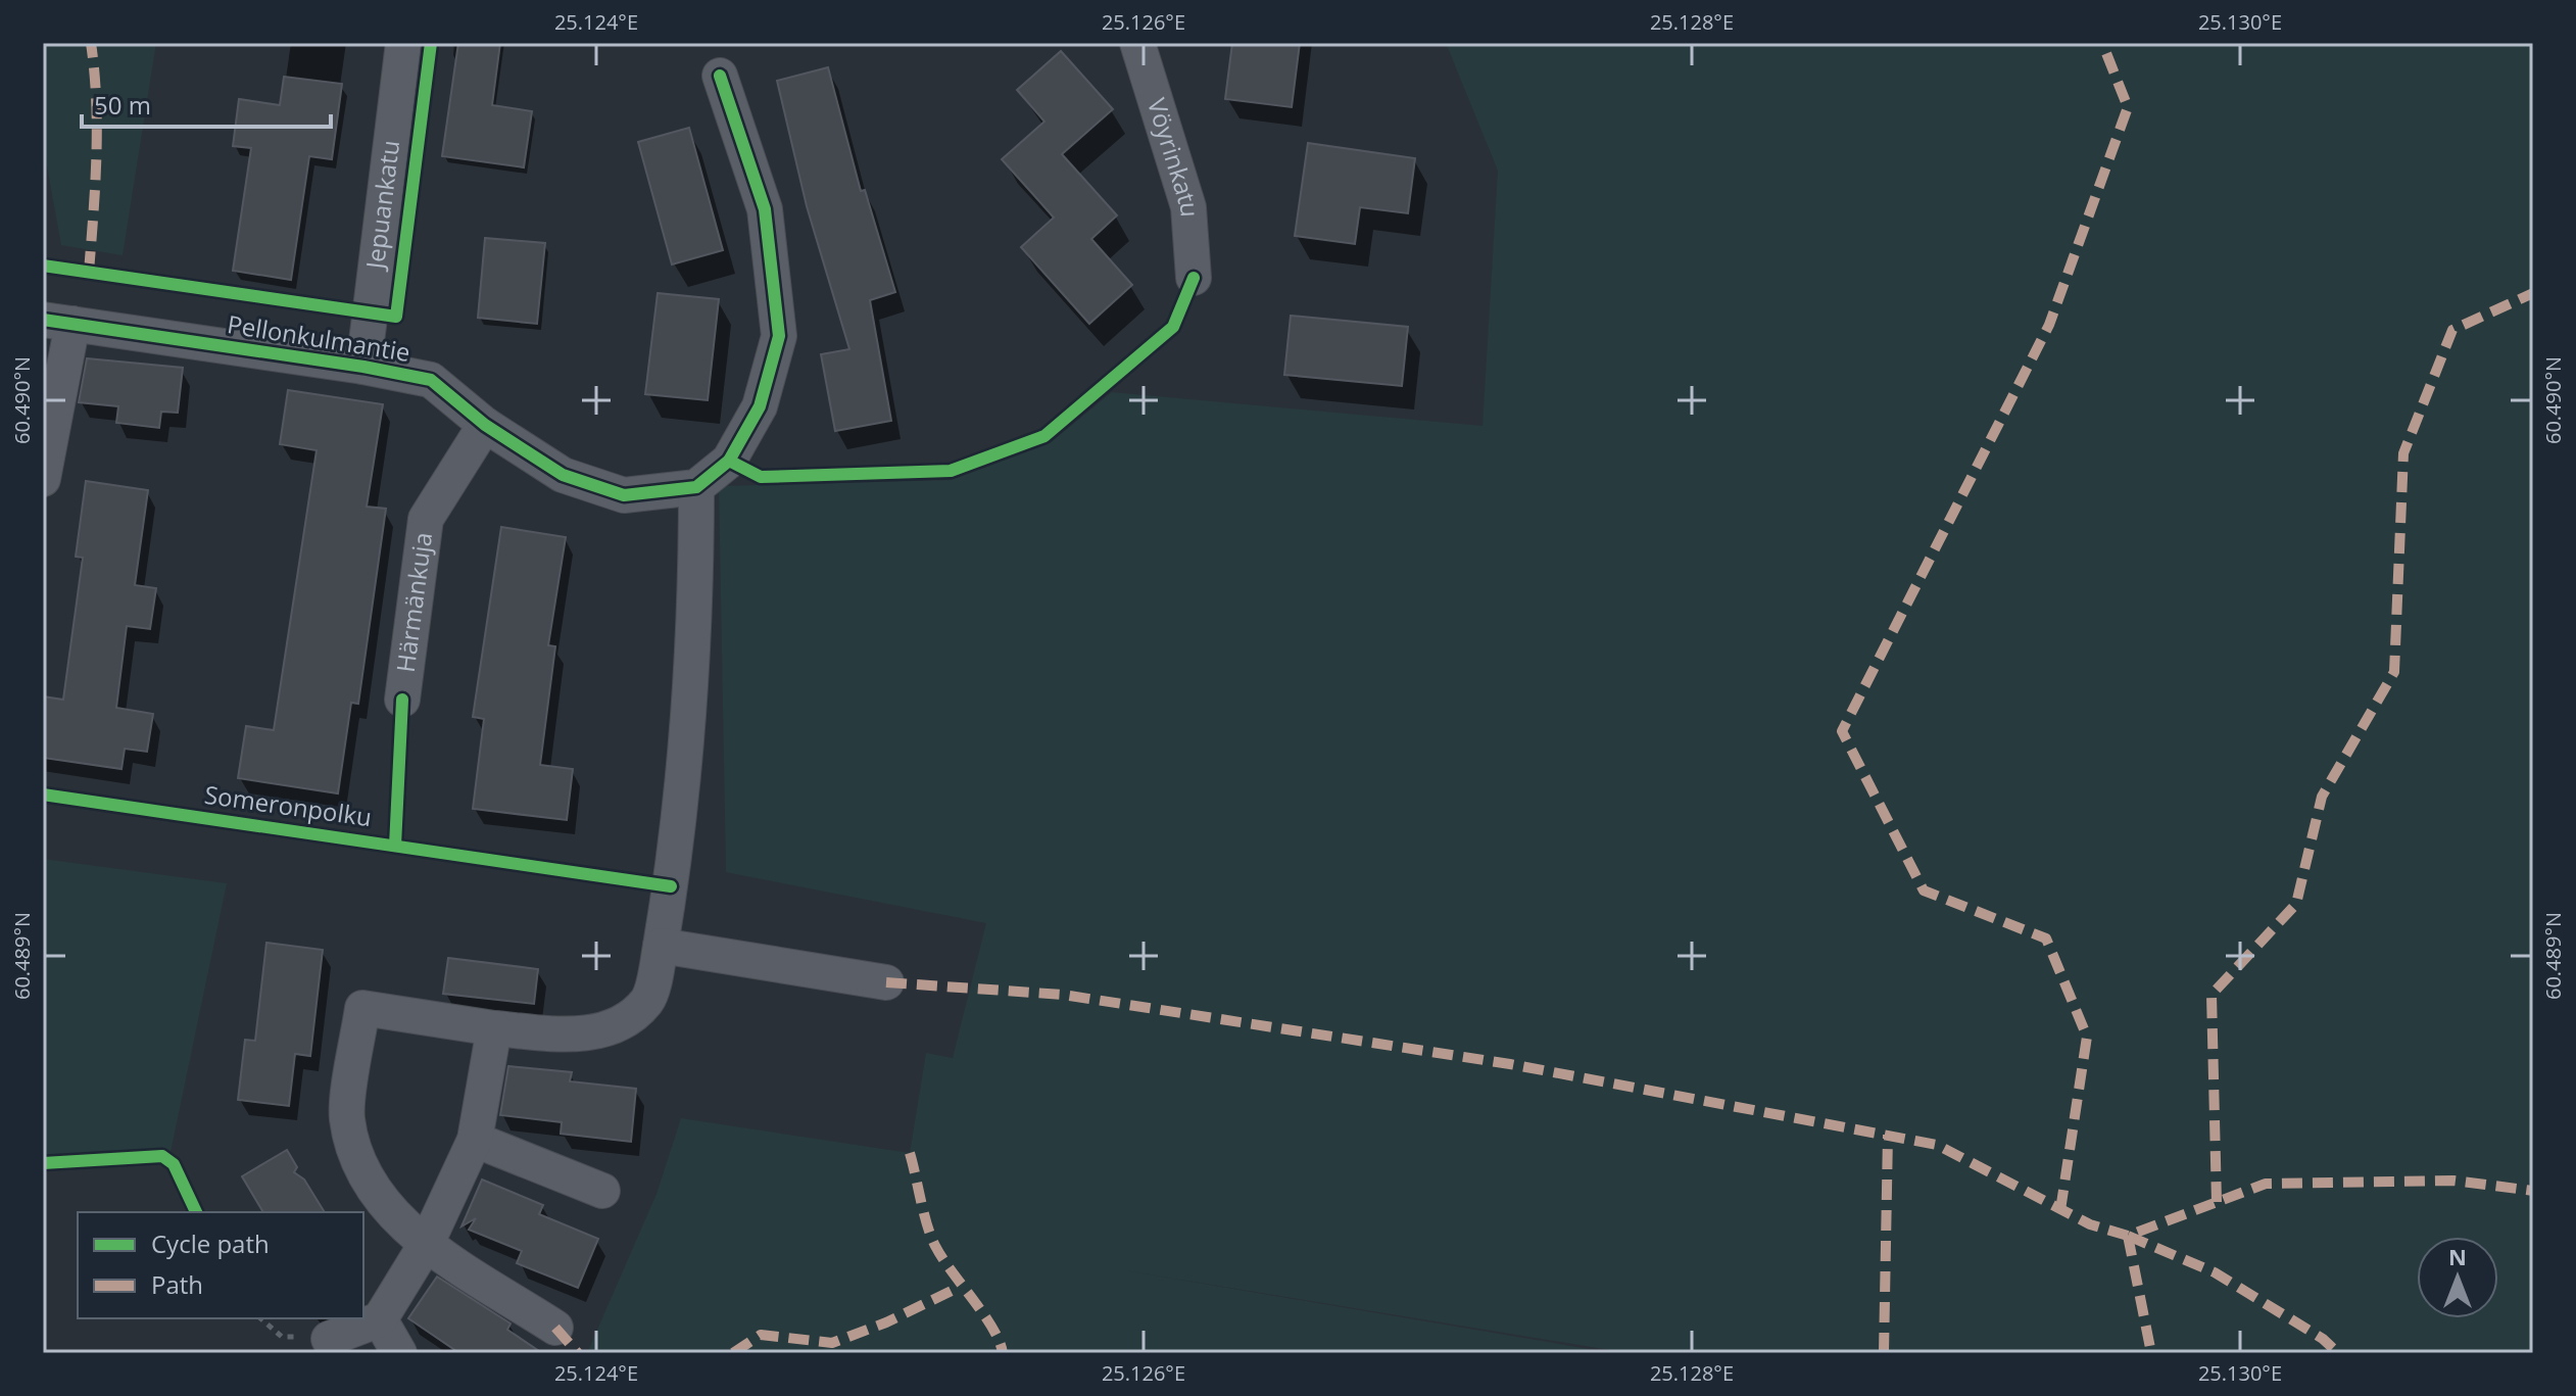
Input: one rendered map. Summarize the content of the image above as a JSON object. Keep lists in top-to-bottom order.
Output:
{
  "streets": {
    "street": [
      "Vöyrinkatu",
      "Jepuankatu",
      "Pellonkulmantie",
      "Härmänkuja"
    ],
    "cycle path": ["Someronpolku"]
  },
  "crossings": [
    ["Jepuankatu", "Pellonkulmantie"],
    ["Pellonkulmantie", "Härmänkuja"]
  ],
  "legend": ["Cycle path", "Path"],
  "scale_bar": "50 m",
  "north": "top",
  "coordinates": [
    "25.124°E",
    "25.126°E",
    "25.128°E",
    "25.130°E",
    "60.490°N",
    "60.489°N"
  ]
}
